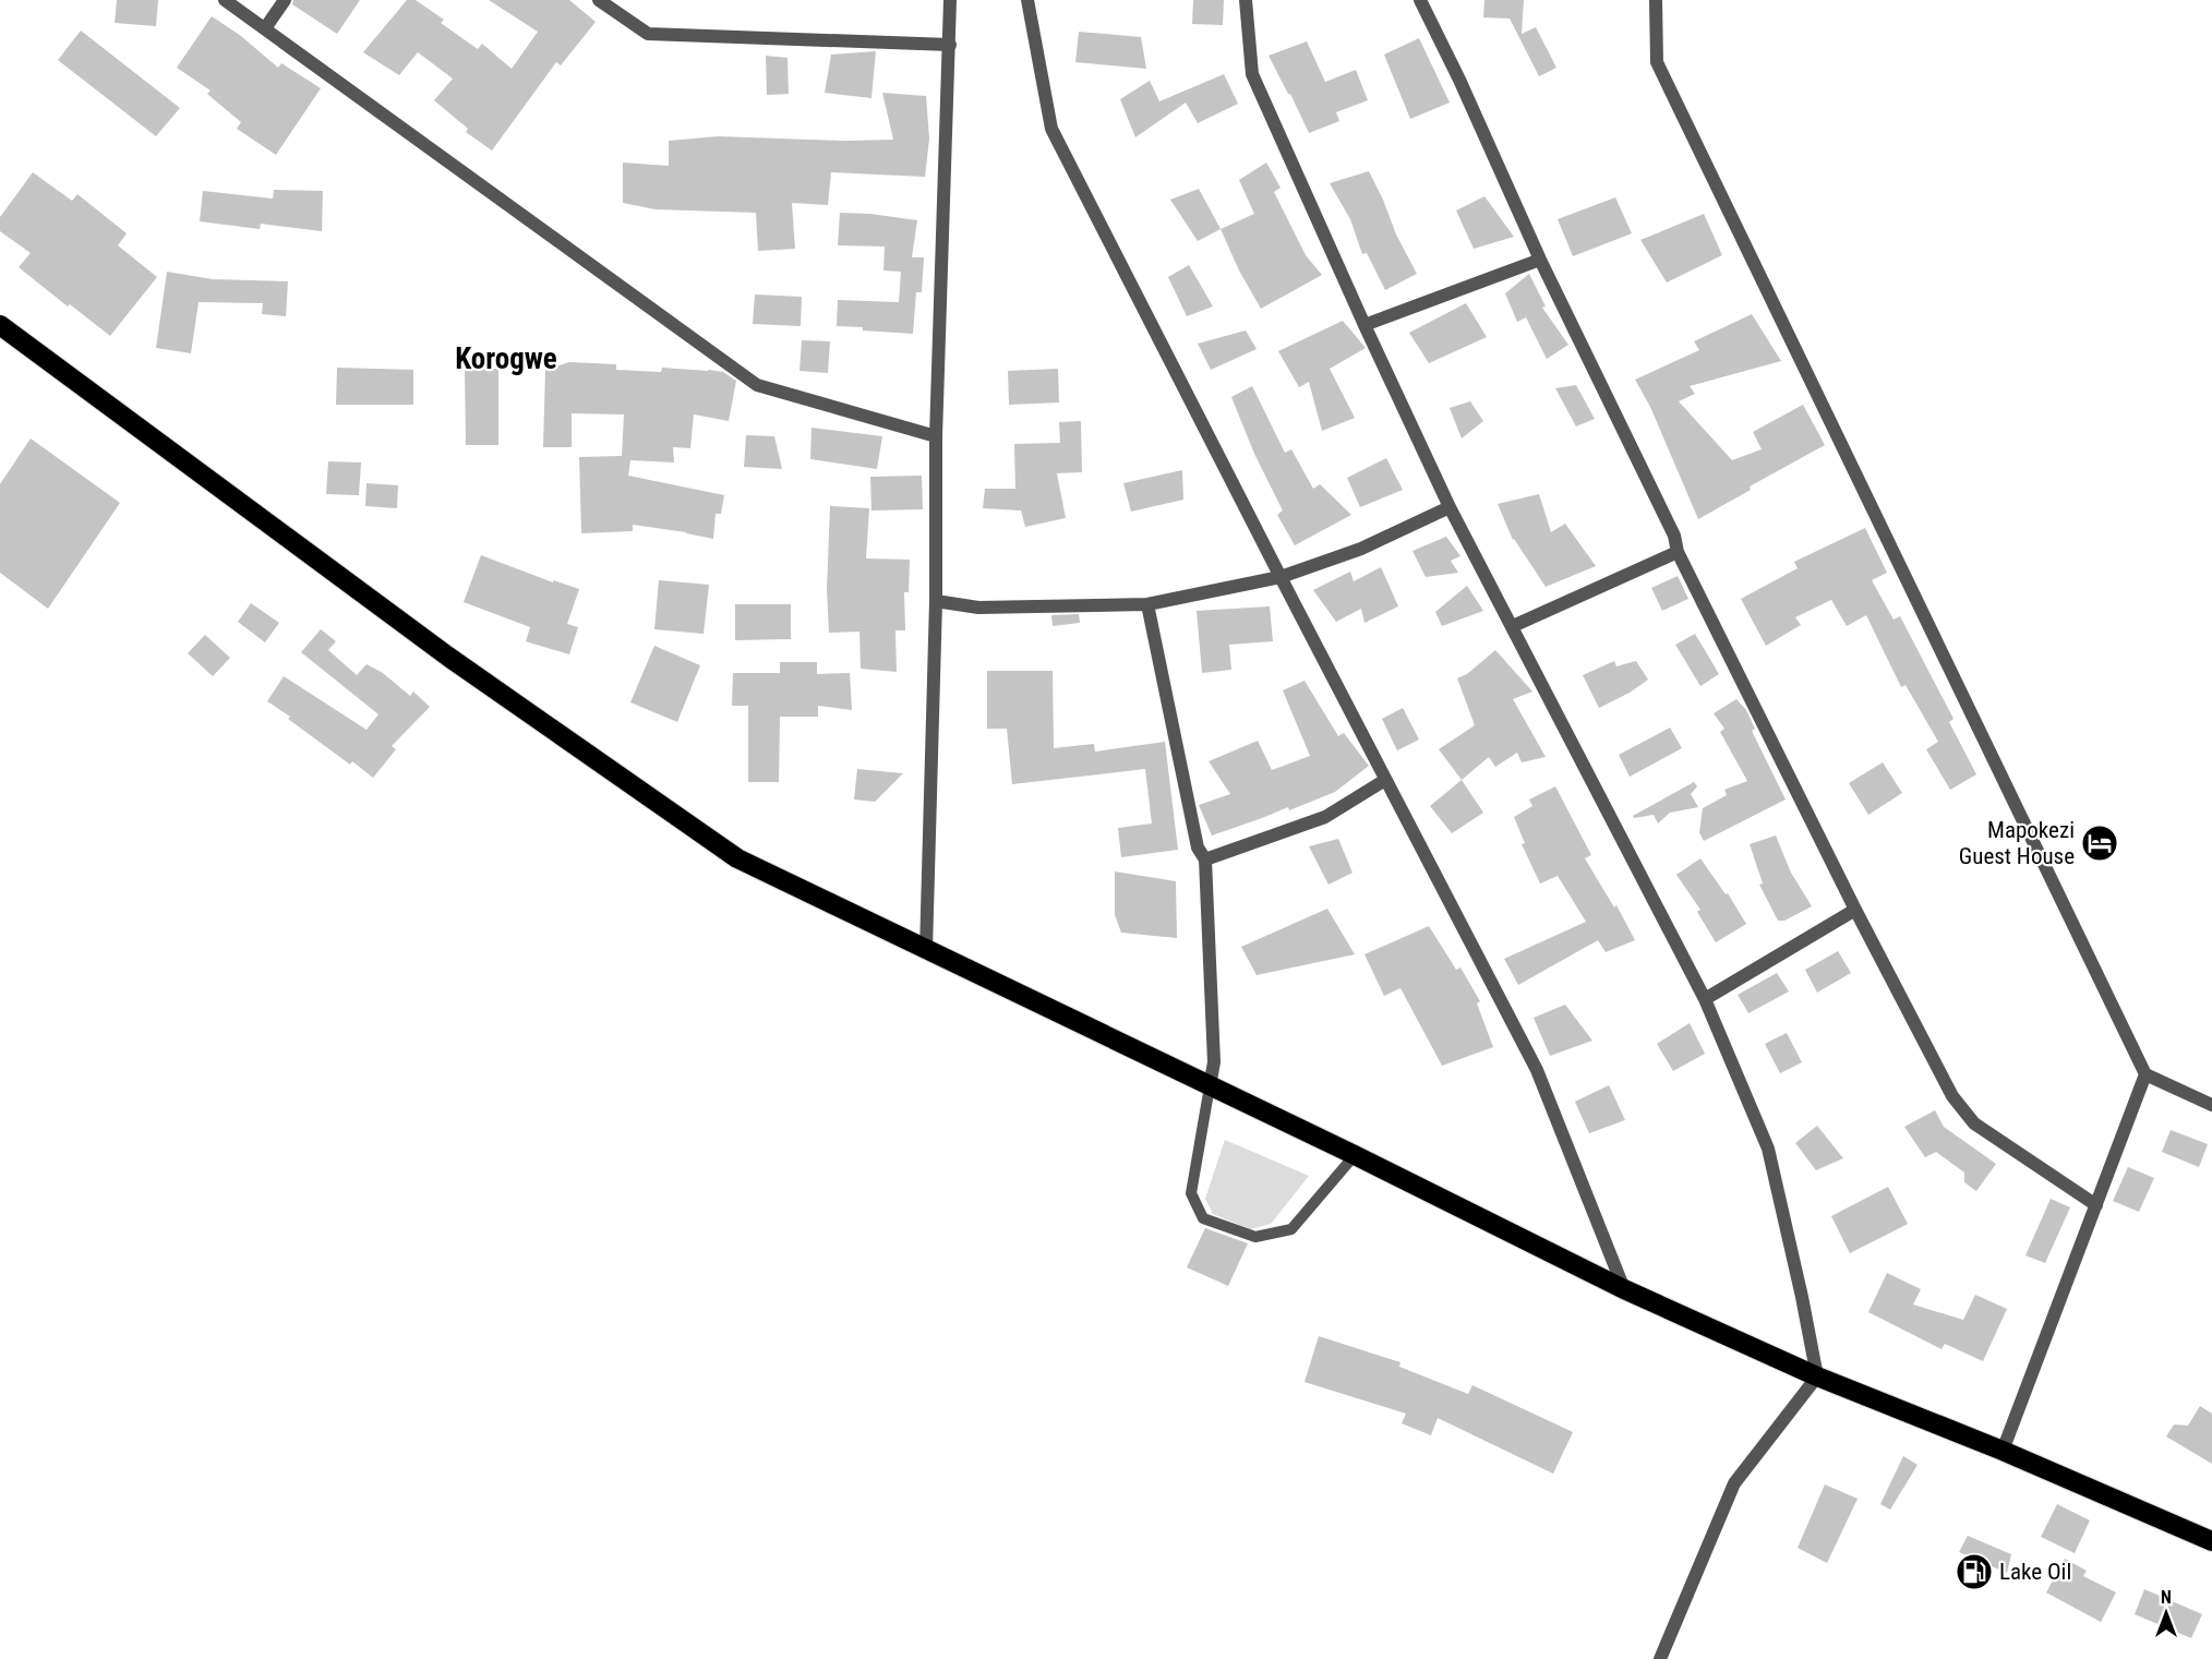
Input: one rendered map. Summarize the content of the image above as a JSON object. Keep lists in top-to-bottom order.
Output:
{
  "districts": ["Korogwe"],
  "places": {
    "hotel": ["Mapokezi Guest House"],
    "fuel station": ["Lake Oil"]
  },
  "north": "top"
}
